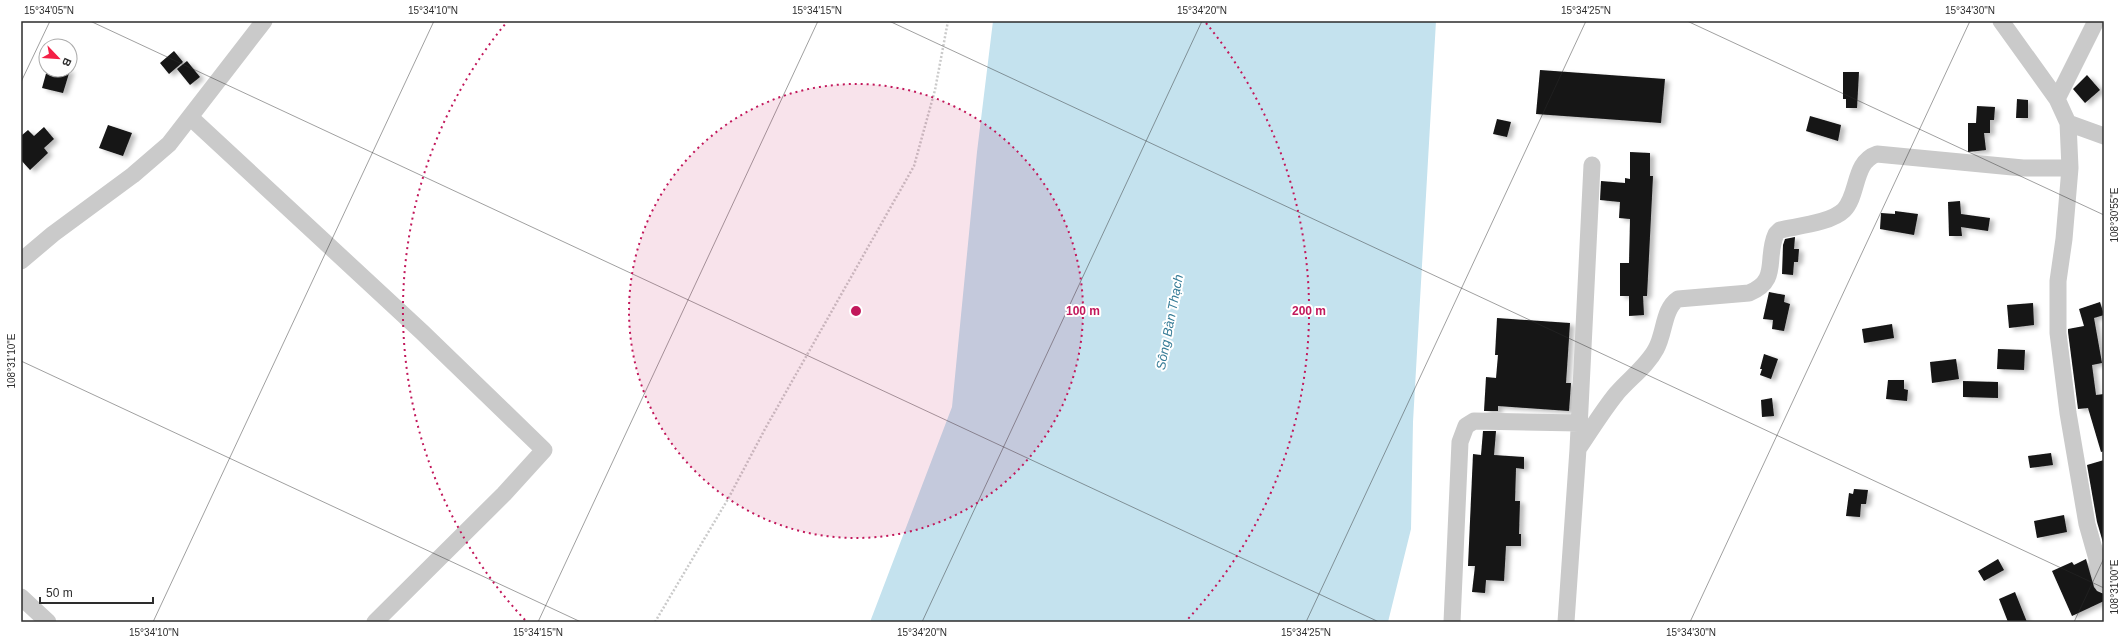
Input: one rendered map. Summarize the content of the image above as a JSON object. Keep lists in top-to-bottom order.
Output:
{
  "water": ["Sông Bàn Thạch"],
  "scale_bar": "50 m",
  "north": "bottom right",
  "coordinates": [
    "15°34'05\"N",
    "15°34'10\"N",
    "15°34'15\"N",
    "15°34'20\"N",
    "15°34'25\"N",
    "15°34'30\"N",
    "108°30'55\"E",
    "108°31'10\"E",
    "108°31'00\"E"
  ],
  "rings": ["100 m", "200 m"]
}
